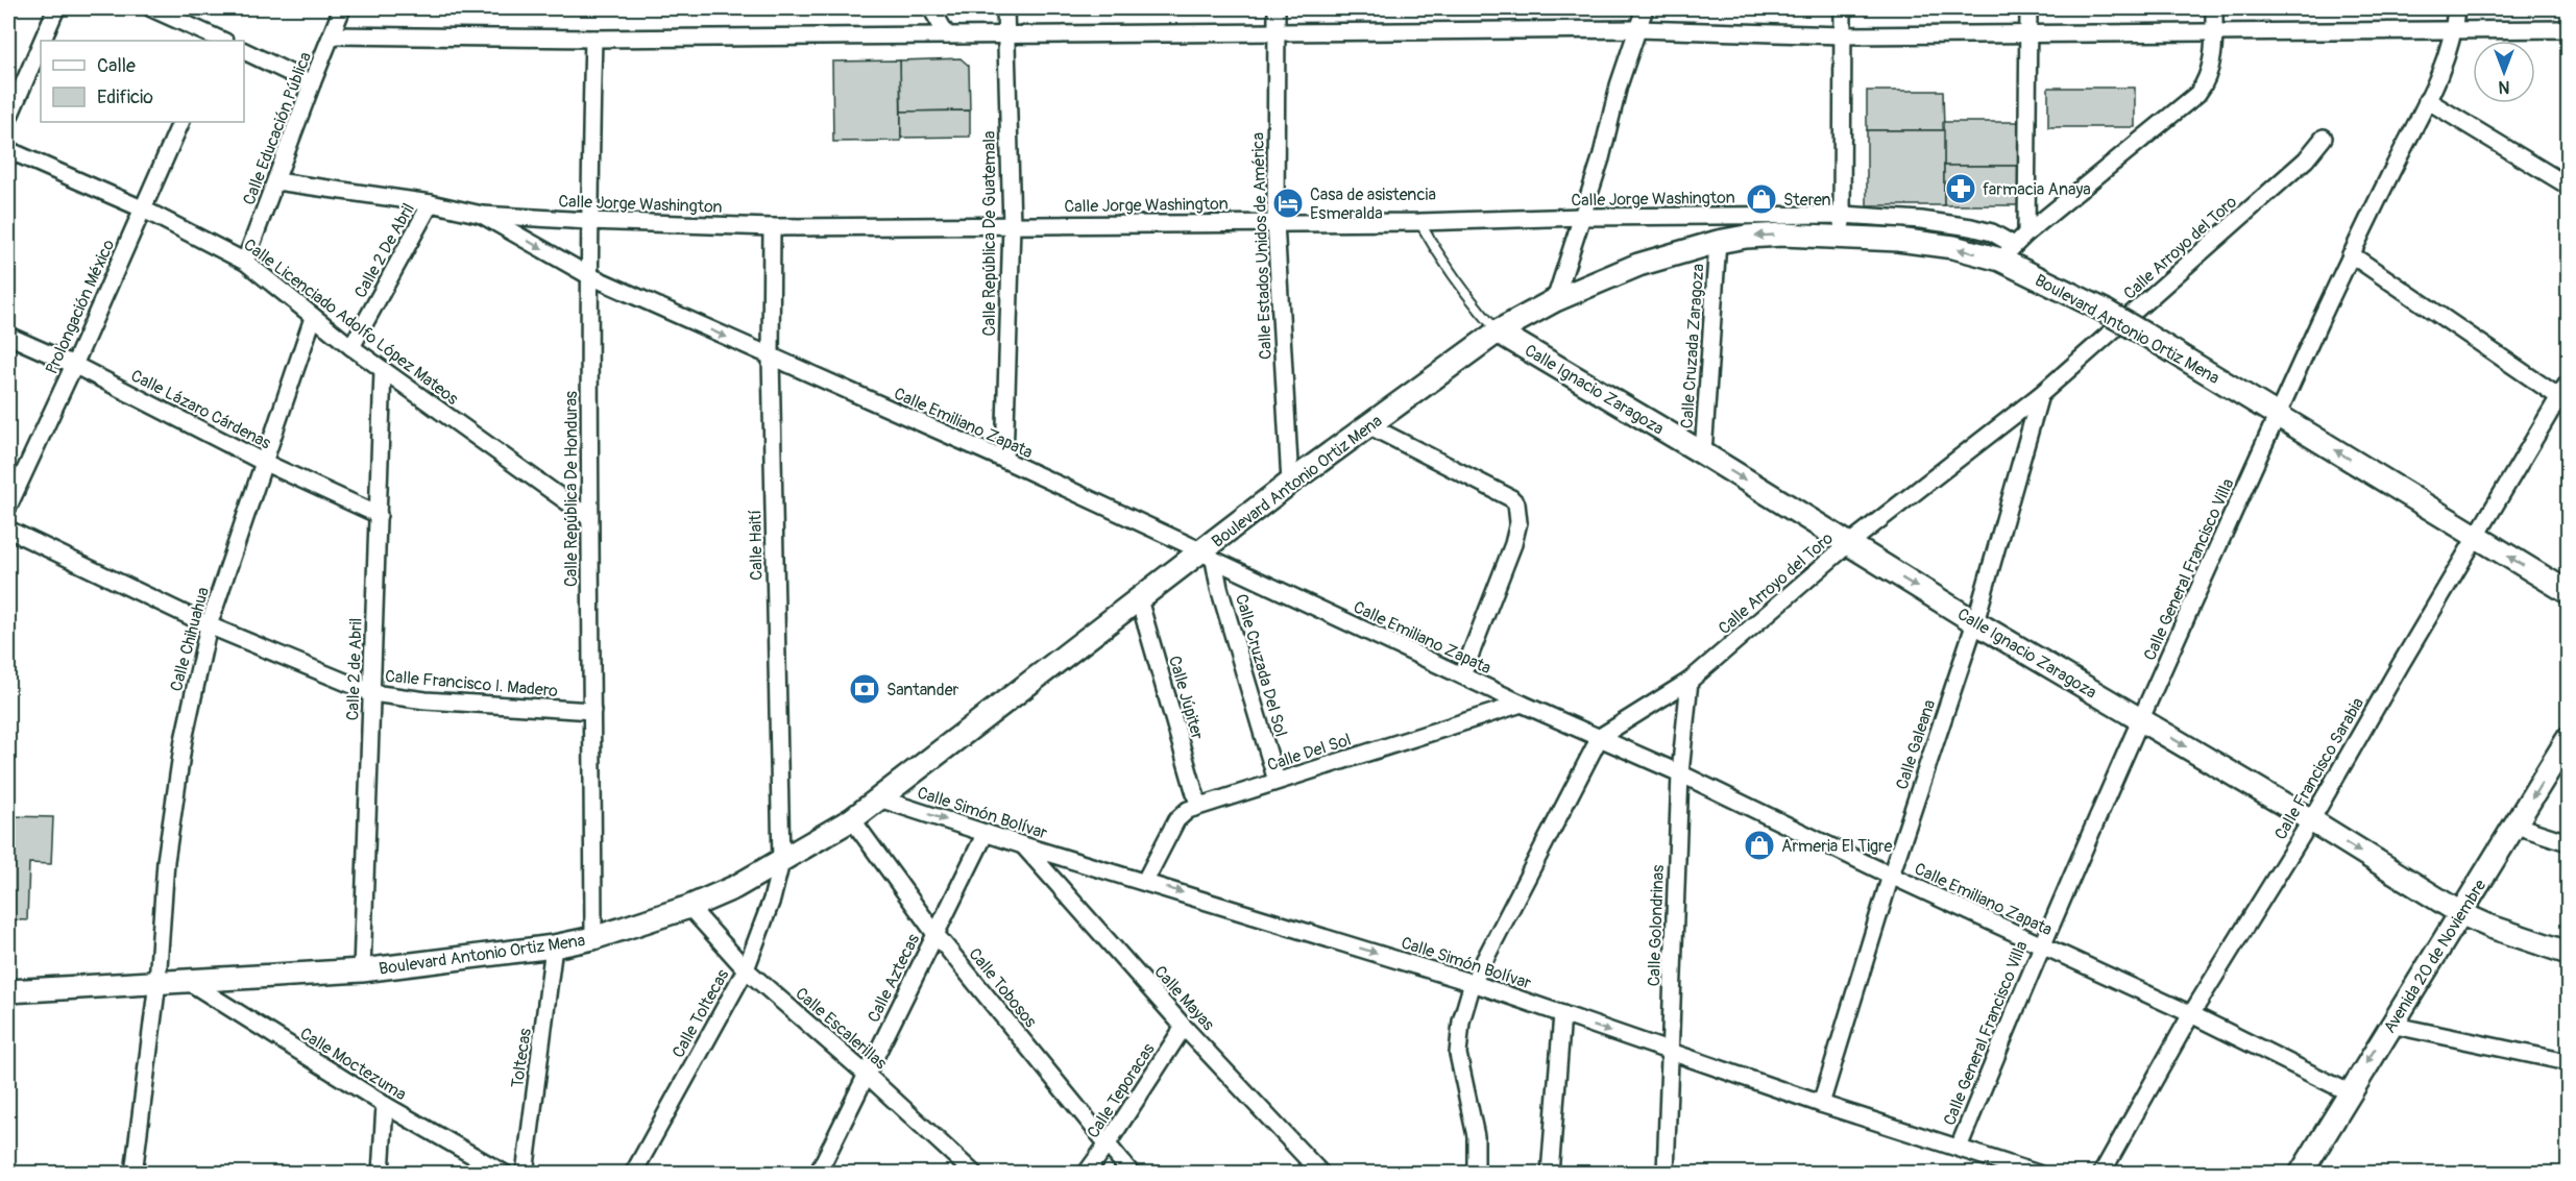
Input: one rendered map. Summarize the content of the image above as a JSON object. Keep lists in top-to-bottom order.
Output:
{
  "streets": {
    "main road": ["Boulevard Antonio Ortiz Mena", "Calle Ignacio Zaragoza", "Avenida 20 de Noviembre"],
    "street": [
      "Calle Educación Pública",
      "Calle Jorge Washington",
      "Calle República De Guatemala",
      "Calle Estados Unidos de América",
      "Calle Arroyo del Toro",
      "Calle 2 De Abril",
      "Prolongación México",
      "Calle Licenciado Adolfo López Mateos",
      "Calle Cruzada Zaragoza",
      "Calle Lázaro Cárdenas",
      "Calle Emiliano Zapata",
      "Calle República De Honduras",
      "Calle Haití",
      "Calle General Francisco Villa",
      "Calle Chihuahua",
      "Calle Cruzada Del Sol",
      "Calle 2 de Abril",
      "Calle Francisco I. Madero",
      "Calle Júpiter",
      "Calle Galeana",
      "Calle Del Sol",
      "Calle Francisco Sarabia",
      "Calle Simón Bolívar",
      "Calle Golondrinas",
      "Calle Aztecas",
      "Calle Tobosos",
      "Calle Mayas",
      "Calle Toltecas",
      "Calle Escalerillas",
      "Toltecas",
      "Calle Moctezuma",
      "Calle Teporacas"
    ]
  },
  "crossings": [
    ["Calle Educación Pública", "Calle Jorge Washington"],
    ["Calle Educación Pública", "Calle Licenciado Adolfo López Mateos"],
    ["Calle Jorge Washington", "Calle República De Guatemala"],
    ["Calle Jorge Washington", "Calle Estados Unidos de América"],
    ["Calle Jorge Washington", "Calle 2 De Abril"],
    ["Calle Jorge Washington", "Boulevard Antonio Ortiz Mena"],
    ["Calle Jorge Washington", "Calle Emiliano Zapata"],
    ["Calle Jorge Washington", "Calle República De Honduras"],
    ["Calle Jorge Washington", "Calle Haití"],
    ["Calle República De Guatemala", "Calle Emiliano Zapata"],
    ["Calle Estados Unidos de América", "Boulevard Antonio Ortiz Mena"],
    ["Calle Arroyo del Toro", "Calle Ignacio Zaragoza"],
    ["Calle Arroyo del Toro", "Calle Emiliano Zapata"],
    ["Calle Arroyo del Toro", "Calle Galeana"],
    ["Calle Arroyo del Toro", "Calle Golondrinas"],
    ["Calle 2 De Abril", "Calle Licenciado Adolfo López Mateos"],
    ["Prolongación México", "Calle Licenciado Adolfo López Mateos"],
    ["Prolongación México", "Calle Lázaro Cárdenas"],
    ["Calle Licenciado Adolfo López Mateos", "Calle República De Honduras"],
    ["Calle Licenciado Adolfo López Mateos", "Calle Chihuahua"],
    ["Calle Licenciado Adolfo López Mateos", "Calle 2 de Abril"],
    ["Boulevard Antonio Ortiz Mena", "Calle Cruzada Zaragoza"],
    ["Boulevard Antonio Ortiz Mena", "Calle Ignacio Zaragoza"],
    ["Boulevard Antonio Ortiz Mena", "Calle Emiliano Zapata"],
    ["Boulevard Antonio Ortiz Mena", "Calle República De Honduras"],
    ["Boulevard Antonio Ortiz Mena", "Calle Haití"],
    ["Boulevard Antonio Ortiz Mena", "Calle General Francisco Villa"],
    ["Boulevard Antonio Ortiz Mena", "Calle Chihuahua"],
    ["Boulevard Antonio Ortiz Mena", "Calle Cruzada Del Sol"],
    ["Boulevard Antonio Ortiz Mena", "Calle 2 de Abril"],
    ["Boulevard Antonio Ortiz Mena", "Calle Júpiter"],
    ["Boulevard Antonio Ortiz Mena", "Calle Francisco Sarabia"],
    ["Boulevard Antonio Ortiz Mena", "Calle Simón Bolívar"],
    ["Boulevard Antonio Ortiz Mena", "Calle Tobosos"],
    ["Boulevard Antonio Ortiz Mena", "Calle Toltecas"],
    ["Boulevard Antonio Ortiz Mena", "Calle Escalerillas"],
    ["Boulevard Antonio Ortiz Mena", "Toltecas"],
    ["Boulevard Antonio Ortiz Mena", "Calle Moctezuma"],
    ["Calle Cruzada Zaragoza", "Calle Ignacio Zaragoza"],
    ["Calle Ignacio Zaragoza", "Calle General Francisco Villa"],
    ["Calle Ignacio Zaragoza", "Calle Galeana"],
    ["Calle Ignacio Zaragoza", "Calle Francisco Sarabia"],
    ["Calle Ignacio Zaragoza", "Avenida 20 de Noviembre"],
    ["Calle Lázaro Cárdenas", "Calle Chihuahua"],
    ["Calle Lázaro Cárdenas", "Calle 2 de Abril"],
    ["Calle Emiliano Zapata", "Calle República De Honduras"],
    ["Calle Emiliano Zapata", "Calle Haití"],
    ["Calle Emiliano Zapata", "Calle General Francisco Villa"],
    ["Calle Emiliano Zapata", "Calle Cruzada Del Sol"],
    ["Calle Emiliano Zapata", "Calle Galeana"],
    ["Calle Emiliano Zapata", "Calle Del Sol"],
    ["Calle Emiliano Zapata", "Calle Francisco Sarabia"],
    ["Calle Emiliano Zapata", "Calle Golondrinas"],
    ["Calle Emiliano Zapata", "Avenida 20 de Noviembre"],
    ["Calle República De Honduras", "Calle Francisco I. Madero"],
    ["Calle Haití", "Calle Toltecas"],
    ["Calle General Francisco Villa", "Calle Simón Bolívar"],
    ["Calle Chihuahua", "Calle Francisco I. Madero"],
    ["Calle Cruzada Del Sol", "Calle Del Sol"],
    ["Calle 2 de Abril", "Calle Francisco I. Madero"],
    ["Calle Júpiter", "Calle Del Sol"],
    ["Calle Galeana", "Calle Simón Bolívar"],
    ["Calle Del Sol", "Calle Simón Bolívar"],
    ["Calle Simón Bolívar", "Calle Golondrinas"],
    ["Calle Simón Bolívar", "Calle Aztecas"],
    ["Calle Simón Bolívar", "Calle Mayas"],
    ["Calle Aztecas", "Calle Tobosos"],
    ["Calle Aztecas", "Calle Escalerillas"],
    ["Calle Tobosos", "Calle Teporacas"],
    ["Calle Mayas", "Calle Teporacas"],
    ["Calle Toltecas", "Calle Escalerillas"]
  ],
  "one_way": ["Calle Ignacio Zaragoza", "Calle Simón Bolívar", "Avenida 20 de Noviembre"],
  "places": {
    "pharmacy": ["farmacia Anaya"],
    "shop": ["Steren", "Armeria El Tigre"],
    "hotel": ["Casa de asistencia Esmeralda"],
    "bank": ["Santander"]
  },
  "legend": ["Calle", "Edificio"],
  "north": "bottom"
}
